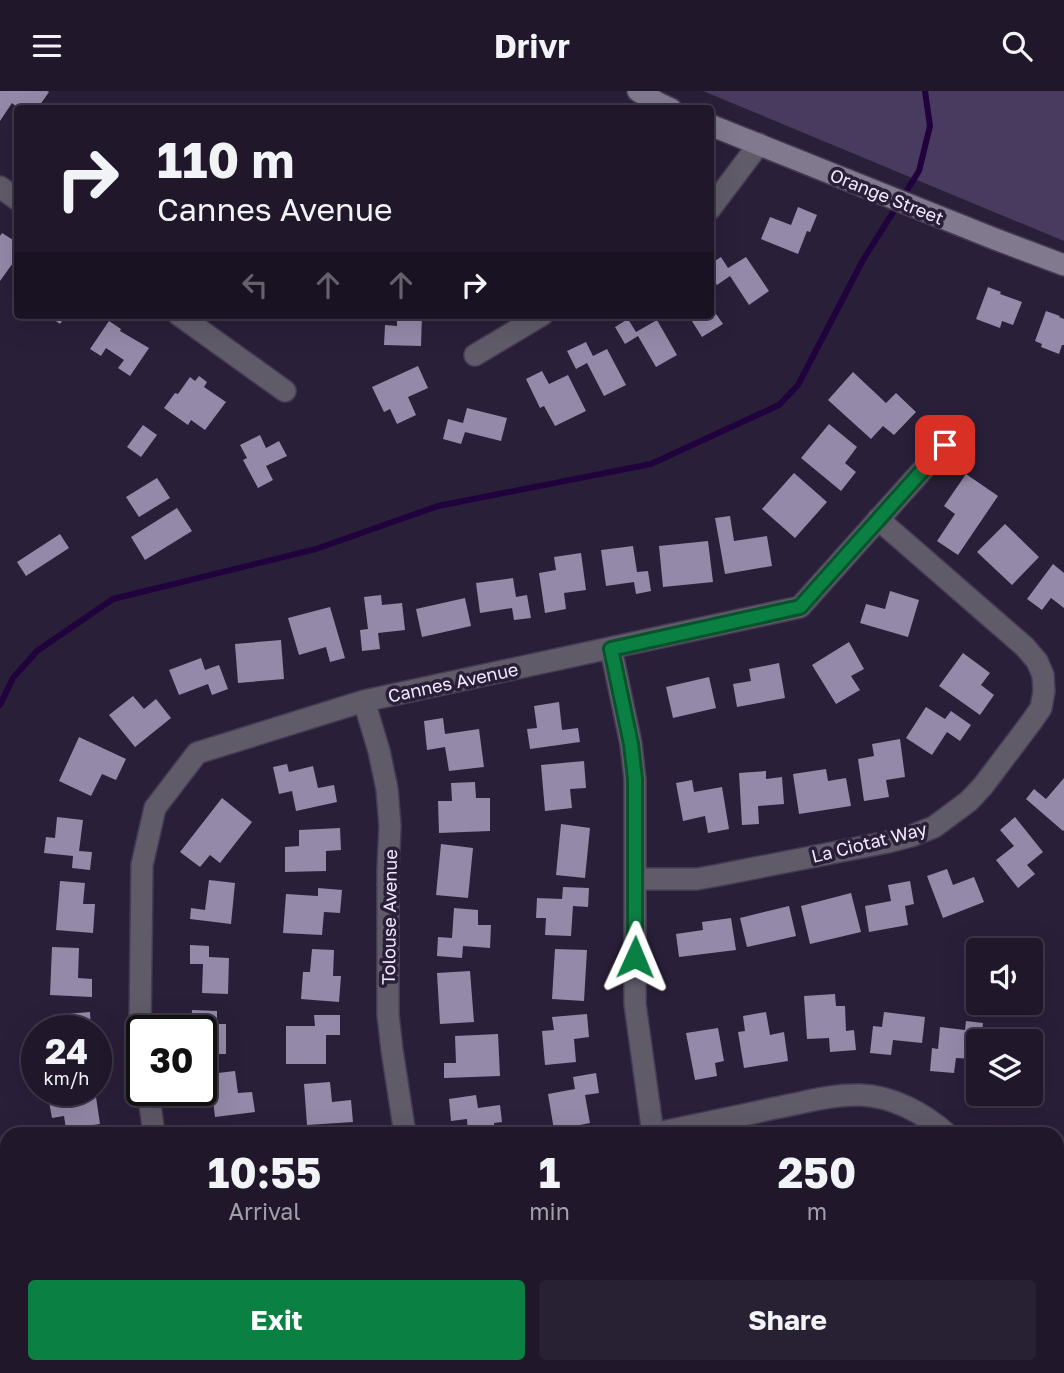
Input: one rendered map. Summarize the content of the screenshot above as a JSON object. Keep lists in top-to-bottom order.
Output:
{
  "streets": {
    "street": [
      "Orange Street",
      "Cannes Avenue",
      "La Ciotat Way",
      "Tolouse Avenue"
    ]
  },
  "crossings": [
    ["Cannes Avenue", "La Ciotat Way"],
    ["Cannes Avenue", "Tolouse Avenue"]
  ],
  "page": {
    "header": "Drivr",
    "turn": ["110 m", "Cannes Avenue"],
    "speed": "24 km/h",
    "limit": "30",
    "eta": [
      "10:55",
      "Arrival",
      "1",
      "min",
      "250",
      "m"
    ],
    "buttons": ["Exit", "Share"]
  }
}
